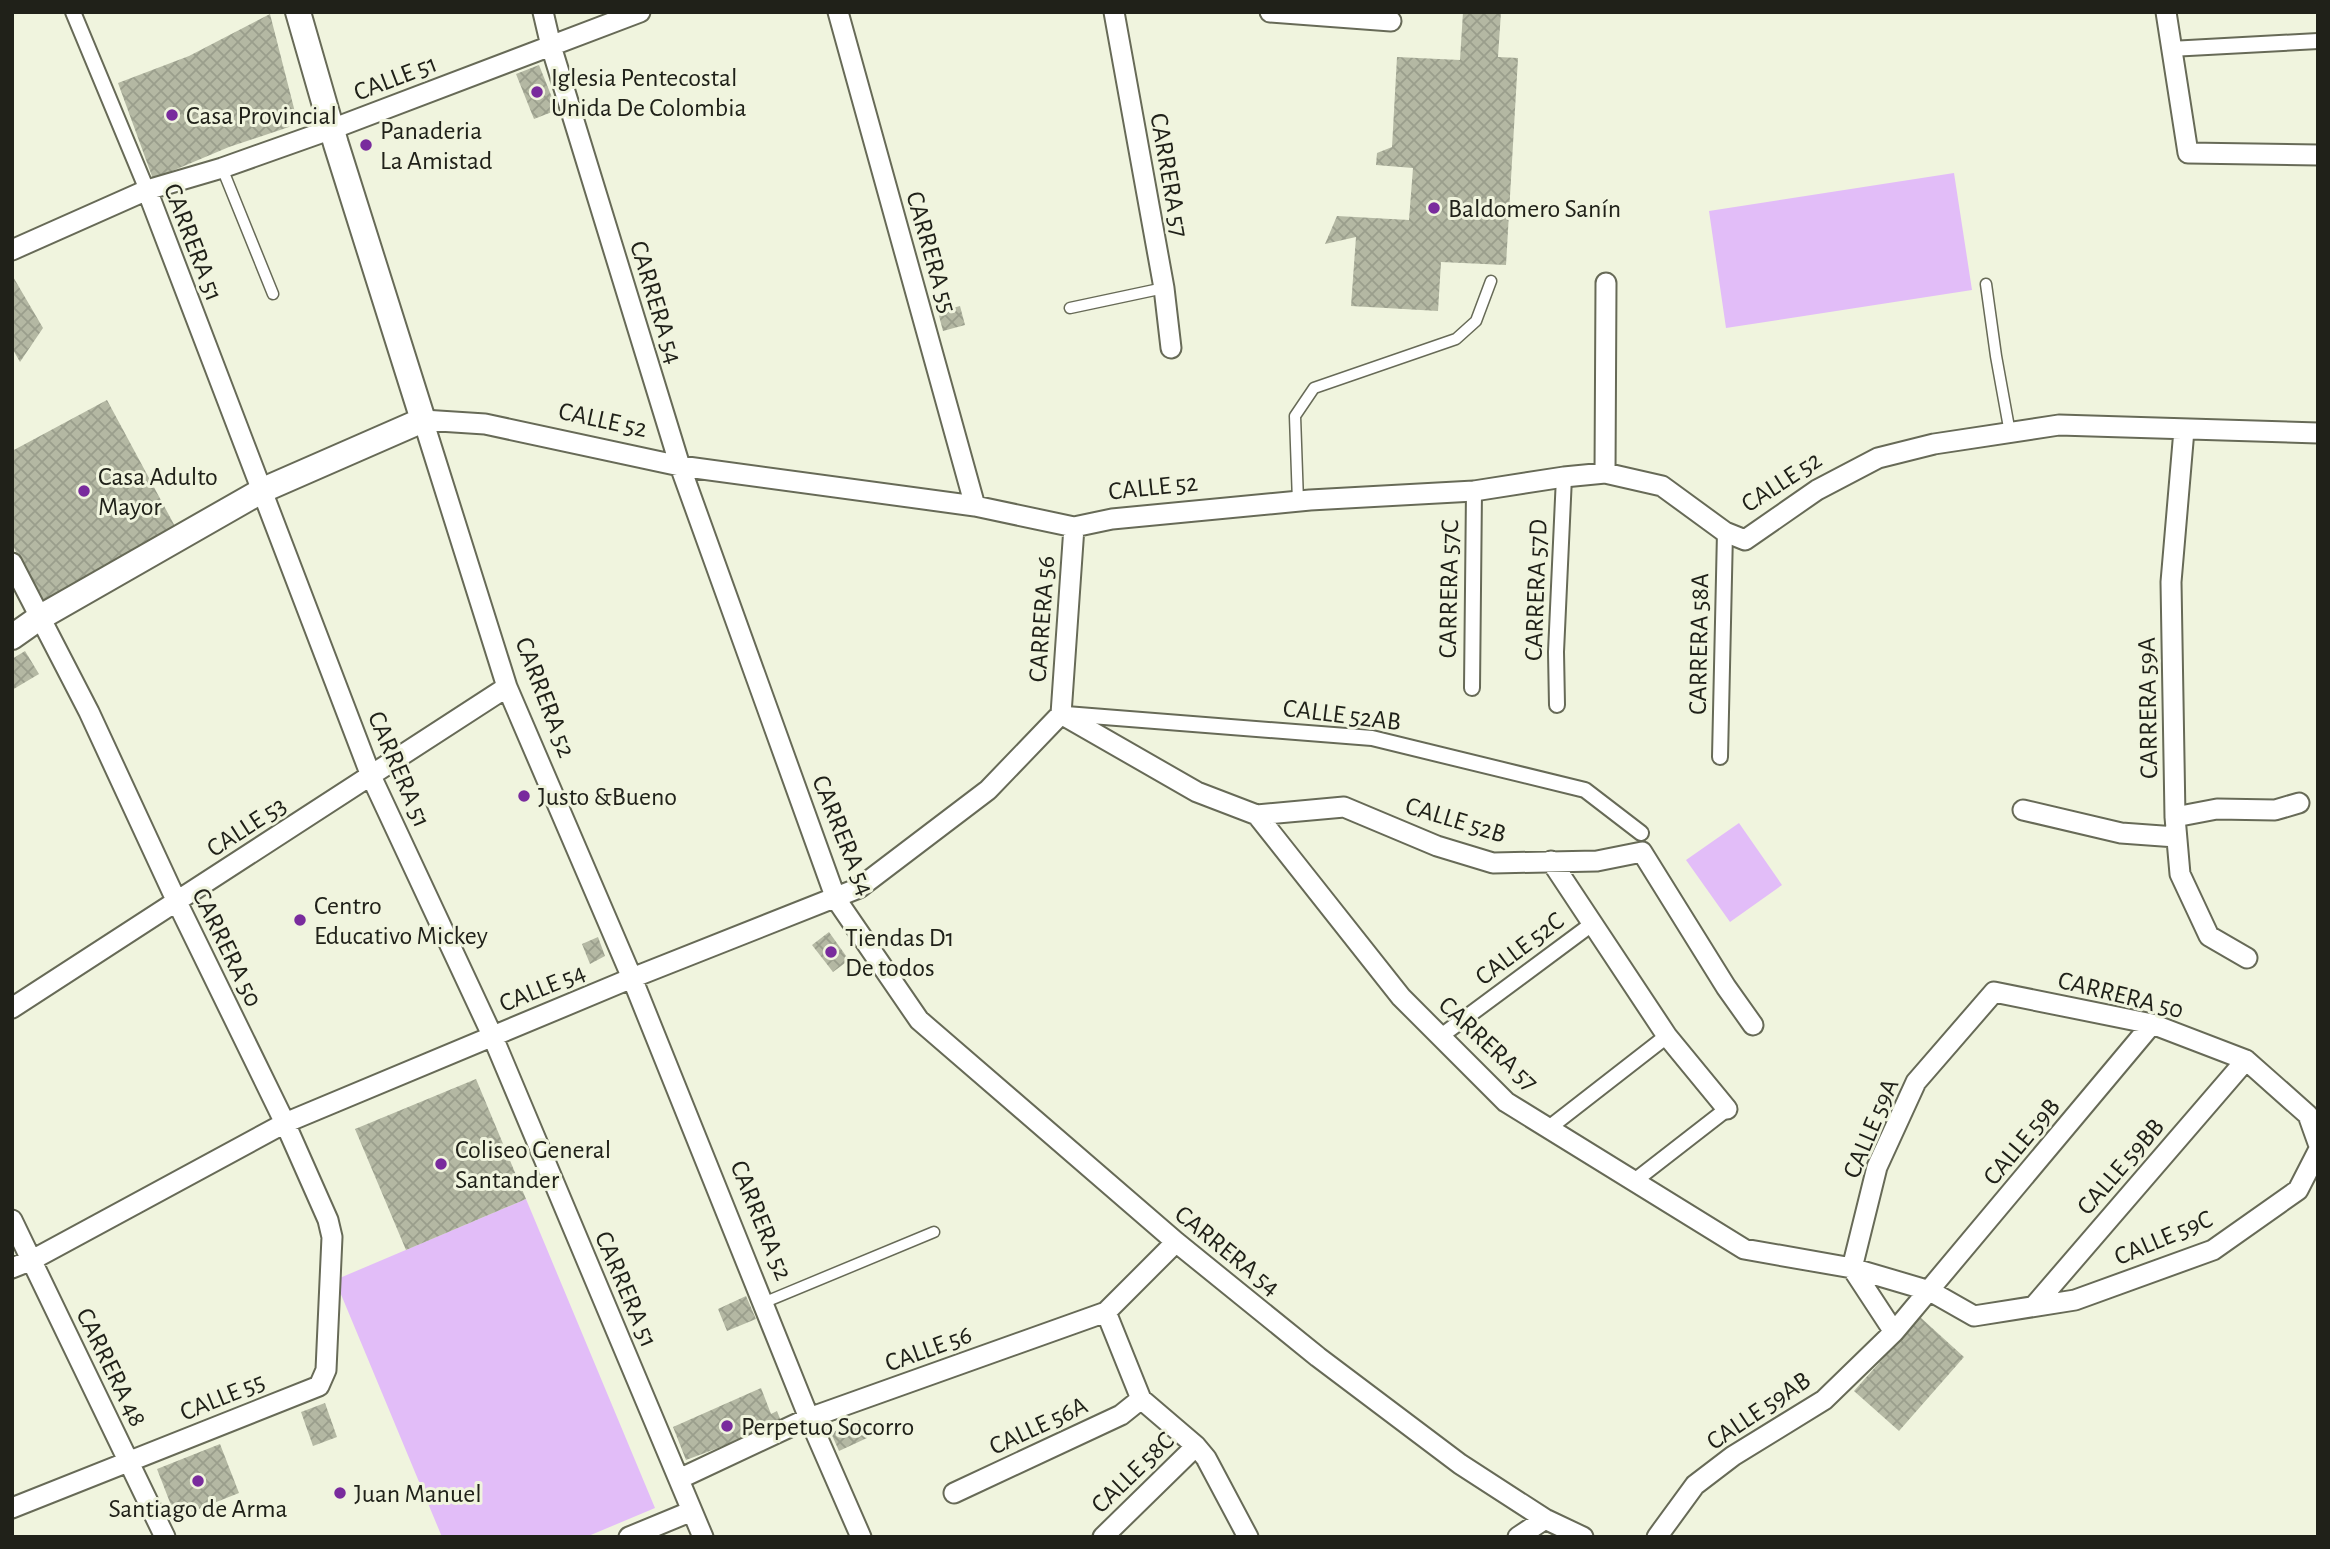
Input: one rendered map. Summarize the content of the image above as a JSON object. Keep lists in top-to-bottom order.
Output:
{
  "streets": {
    "street": [
      "CALLE 51",
      "CARRERA 57",
      "CARRERA 51",
      "CARRERA 55",
      "CARRERA 54",
      "CALLE 52",
      "CARRERA 57C",
      "CARRERA 57D",
      "CARRERA 56",
      "CARRERA 58A",
      "CARRERA 52",
      "CARRERA 59A",
      "CALLE 52AB",
      "CALLE 52B",
      "CALLE 53",
      "CARRERA 50",
      "CALLE 52C",
      "CALLE 54",
      "CALLE 59A",
      "CALLE 59B",
      "CALLE 59BB",
      "CALLE 59C",
      "CALLE 56",
      "CARRERA 48",
      "CALLE 55",
      "CALLE 59AB",
      "CALLE 56A",
      "CALLE 58C"
    ]
  },
  "crossings": [
    ["CALLE 51", "CARRERA 51"],
    ["CALLE 51", "CARRERA 54"],
    ["CALLE 51", "CARRERA 52"],
    ["CARRERA 57", "CALLE 52B"],
    ["CARRERA 57", "CALLE 52C"],
    ["CARRERA 57", "CALLE 59A"],
    ["CARRERA 57", "CALLE 59B"],
    ["CARRERA 57", "CALLE 59BB"],
    ["CARRERA 57", "CALLE 59C"],
    ["CARRERA 57", "CALLE 59AB"],
    ["CARRERA 51", "CALLE 52"],
    ["CARRERA 51", "CALLE 53"],
    ["CARRERA 51", "CALLE 54"],
    ["CARRERA 51", "CALLE 56"],
    ["CARRERA 55", "CALLE 52"],
    ["CARRERA 54", "CALLE 52"],
    ["CARRERA 54", "CALLE 54"],
    ["CARRERA 54", "CALLE 56"],
    ["CALLE 52", "CARRERA 57C"],
    ["CALLE 52", "CARRERA 57D"],
    ["CALLE 52", "CARRERA 56"],
    ["CALLE 52", "CARRERA 58A"],
    ["CALLE 52", "CARRERA 52"],
    ["CALLE 52", "CARRERA 59A"],
    ["CALLE 52", "CARRERA 50"],
    ["CARRERA 56", "CALLE 52AB"],
    ["CARRERA 56", "CALLE 54"],
    ["CARRERA 52", "CALLE 53"],
    ["CARRERA 52", "CALLE 54"],
    ["CARRERA 52", "CALLE 56"],
    ["CALLE 52AB", "CALLE 52B"],
    ["CALLE 52AB", "CALLE 54"],
    ["CALLE 53", "CARRERA 50"],
    ["CARRERA 50", "CALLE 54"],
    ["CARRERA 50", "CALLE 59A"],
    ["CARRERA 50", "CALLE 59B"],
    ["CARRERA 50", "CALLE 59BB"],
    ["CARRERA 50", "CALLE 55"],
    ["CALLE 54", "CARRERA 48"],
    ["CALLE 59B", "CALLE 59AB"],
    ["CALLE 59BB", "CALLE 59C"],
    ["CARRERA 48", "CALLE 55"]
  ],
  "places": [
    "Iglesia Pentecostal Unida De Colombia",
    "Casa Provincial",
    "Panaderia La Amistad",
    "Baldomero Sanín",
    "Casa Adulto Mayor",
    "Justo &Bueno",
    "Centro Educativo Mickey",
    "Tiendas D1 De todos",
    "Coliseo General Santander",
    "Perpetuo Socorro",
    "Santiago de Arma",
    "Juan Manuel"
  ]
}
